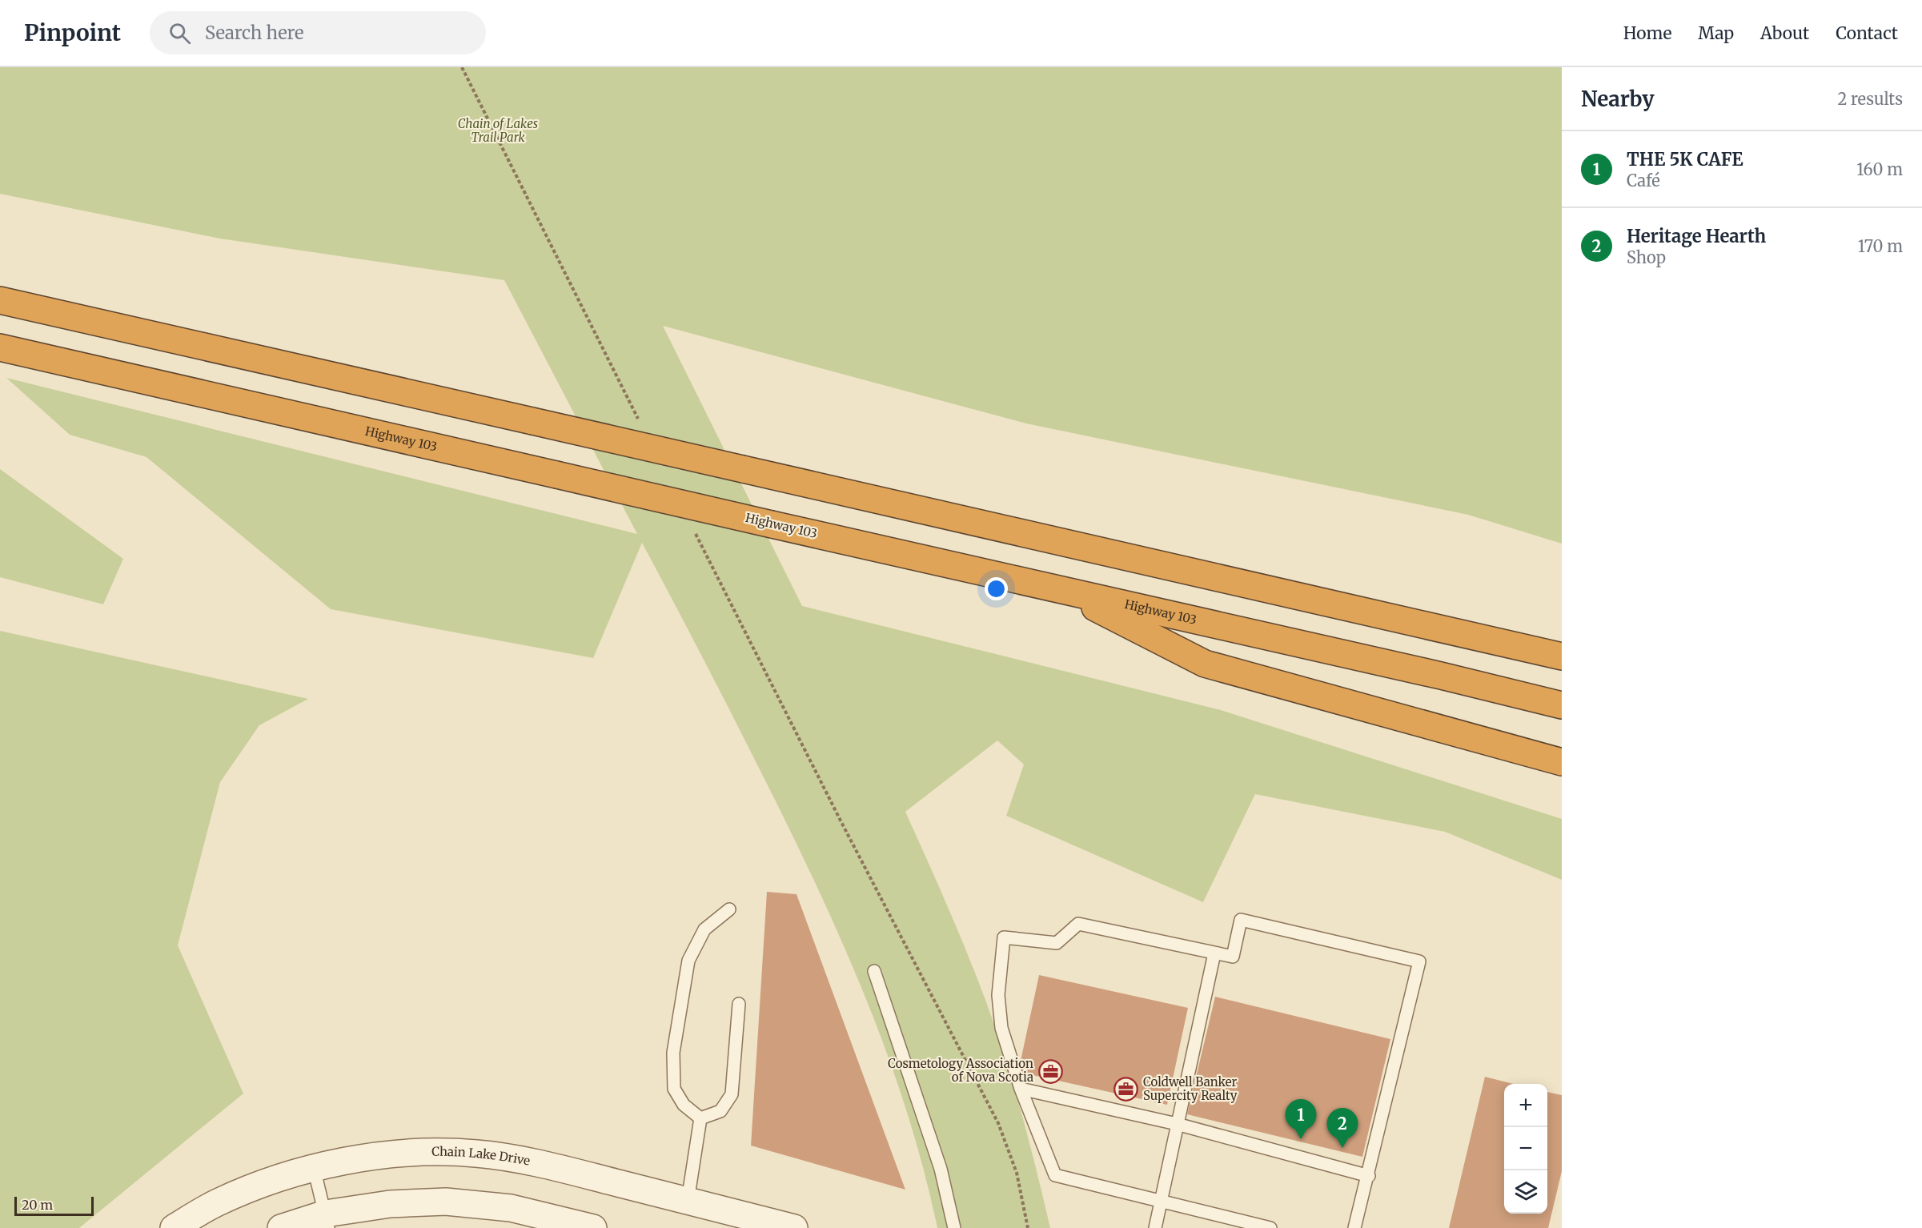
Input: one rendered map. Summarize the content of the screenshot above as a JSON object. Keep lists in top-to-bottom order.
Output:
{
  "streets": {
    "highway": ["Highway 103"],
    "street": ["Chain Lake Drive"]
  },
  "parks": ["Chain of Lakes Trail Park"],
  "places": {
    "office": ["Cosmetology Association of Nova Scotia", "Coldwell Banker Supercity Realty"]
  },
  "scale_bar": "20 m",
  "page": {
    "header": "Pinpoint",
    "search": "Search here",
    "nav": [
      "Home",
      "Map",
      "About",
      "Contact"
    ],
    "heading": ["Nearby", "2 results"],
    "list": [
      {
        "mark": "1",
        "name": "THE 5K CAFE",
        "note": "Café",
        "value": "160 m"
      },
      {
        "mark": "2",
        "name": "Heritage Hearth",
        "note": "Shop",
        "value": "170 m"
      }
    ],
    "map_buttons": ["+", "−"],
    "pins": ["1", "2"],
    "scale": "20 m"
  }
}
